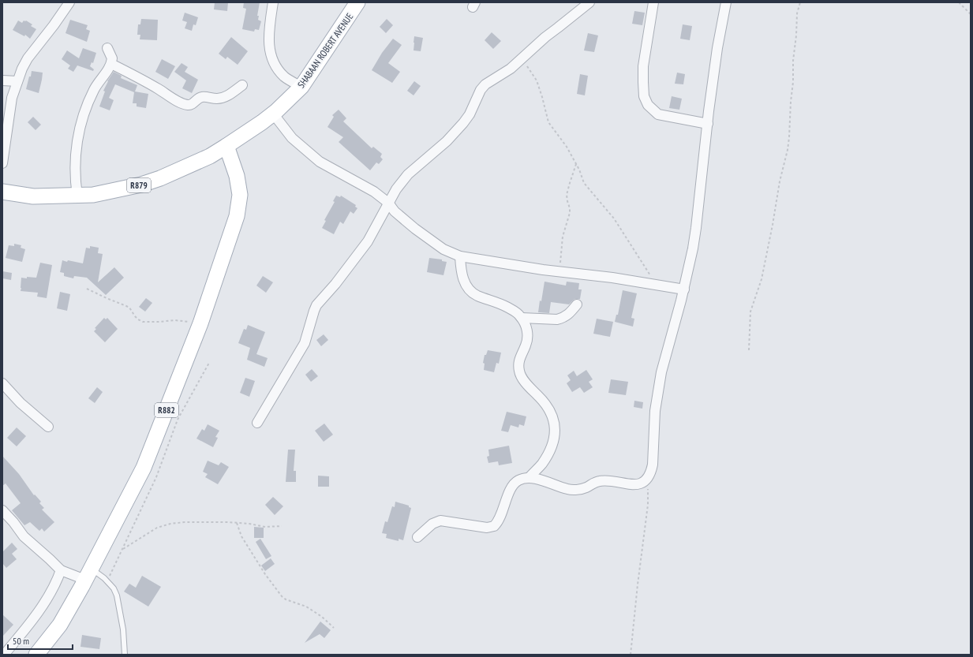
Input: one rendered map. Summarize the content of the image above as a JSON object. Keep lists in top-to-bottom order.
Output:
{
  "streets": {
    "main road": ["SHABAAN ROBERT AVENUE", "R879", "R882"]
  },
  "crossings": [
    ["SHABAAN ROBERT AVENUE", "R879"],
    ["R879", "R882"]
  ],
  "scale_bar": "50 m"
}
